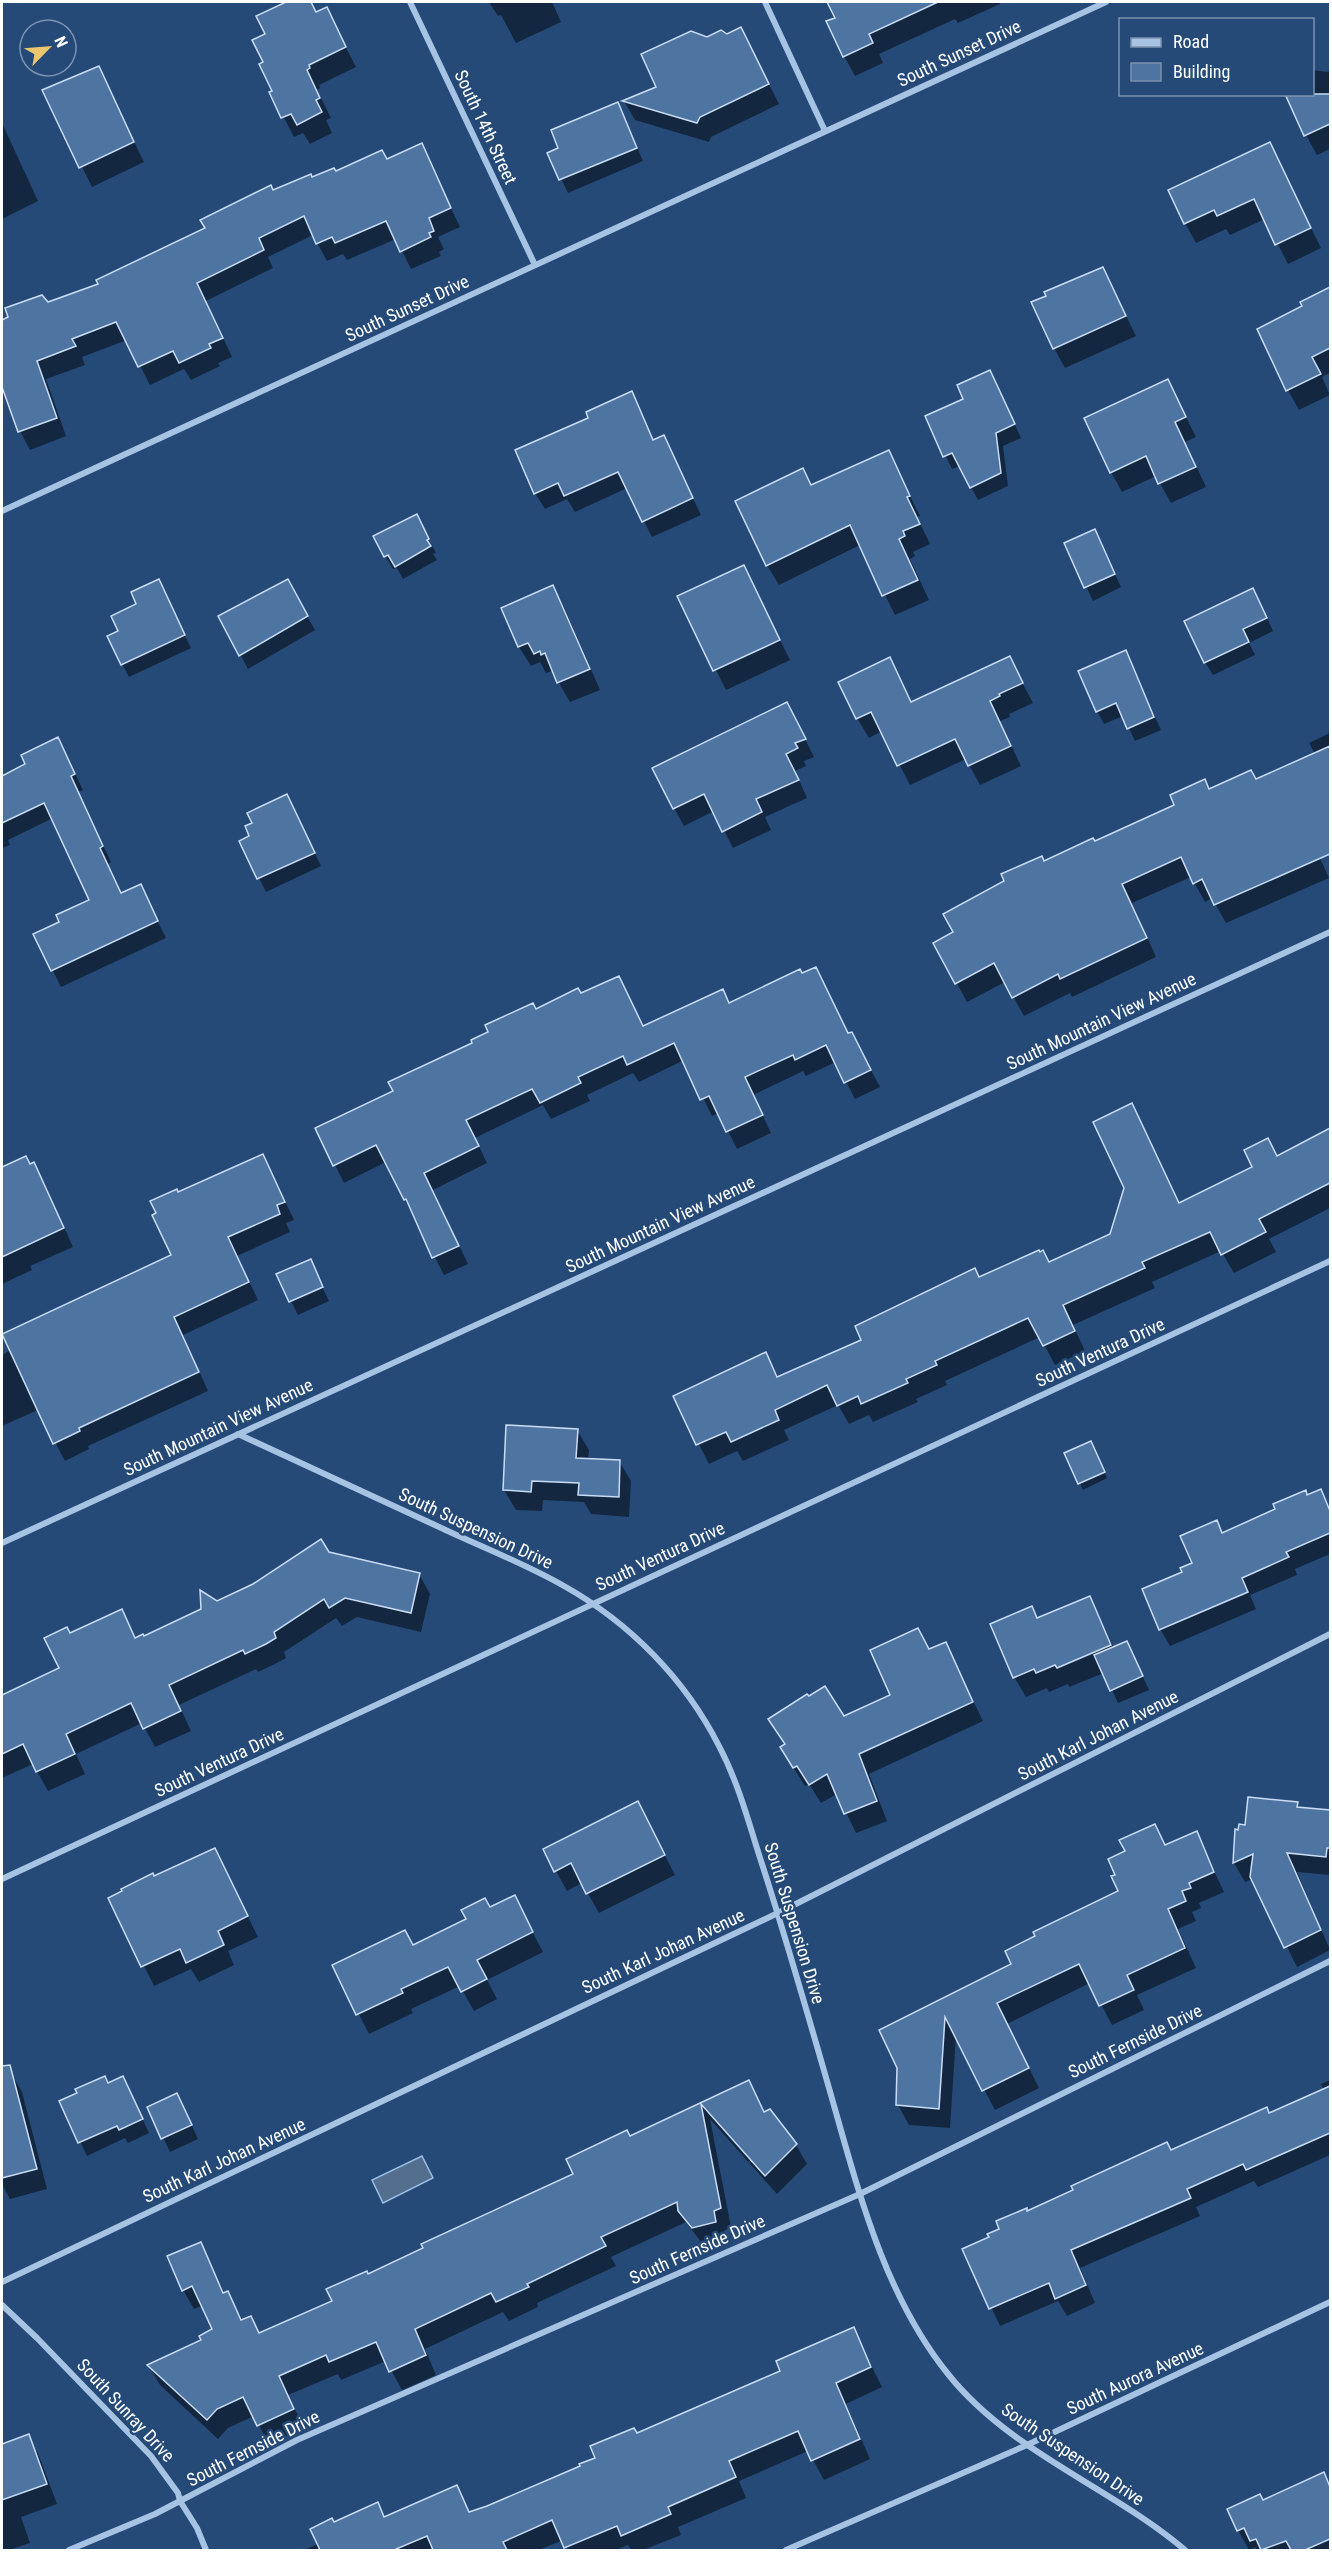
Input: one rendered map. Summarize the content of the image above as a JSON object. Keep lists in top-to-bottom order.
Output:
{
  "streets": {
    "street": [
      "South Sunset Drive",
      "South 14th Street",
      "South Mountain View Avenue",
      "South Ventura Drive",
      "South Suspension Drive",
      "South Karl Johan Avenue",
      "South Fernside Drive",
      "South Aurora Avenue",
      "South Sunray Drive"
    ]
  },
  "crossings": [
    ["South Sunset Drive", "South 14th Street"],
    ["South Mountain View Avenue", "South Suspension Drive"],
    ["South Ventura Drive", "South Suspension Drive"],
    ["South Suspension Drive", "South Karl Johan Avenue"],
    ["South Suspension Drive", "South Fernside Drive"],
    ["South Suspension Drive", "South Aurora Avenue"],
    ["South Fernside Drive", "South Sunray Drive"]
  ],
  "legend": ["Road", "Building"],
  "north": "top right"
}
